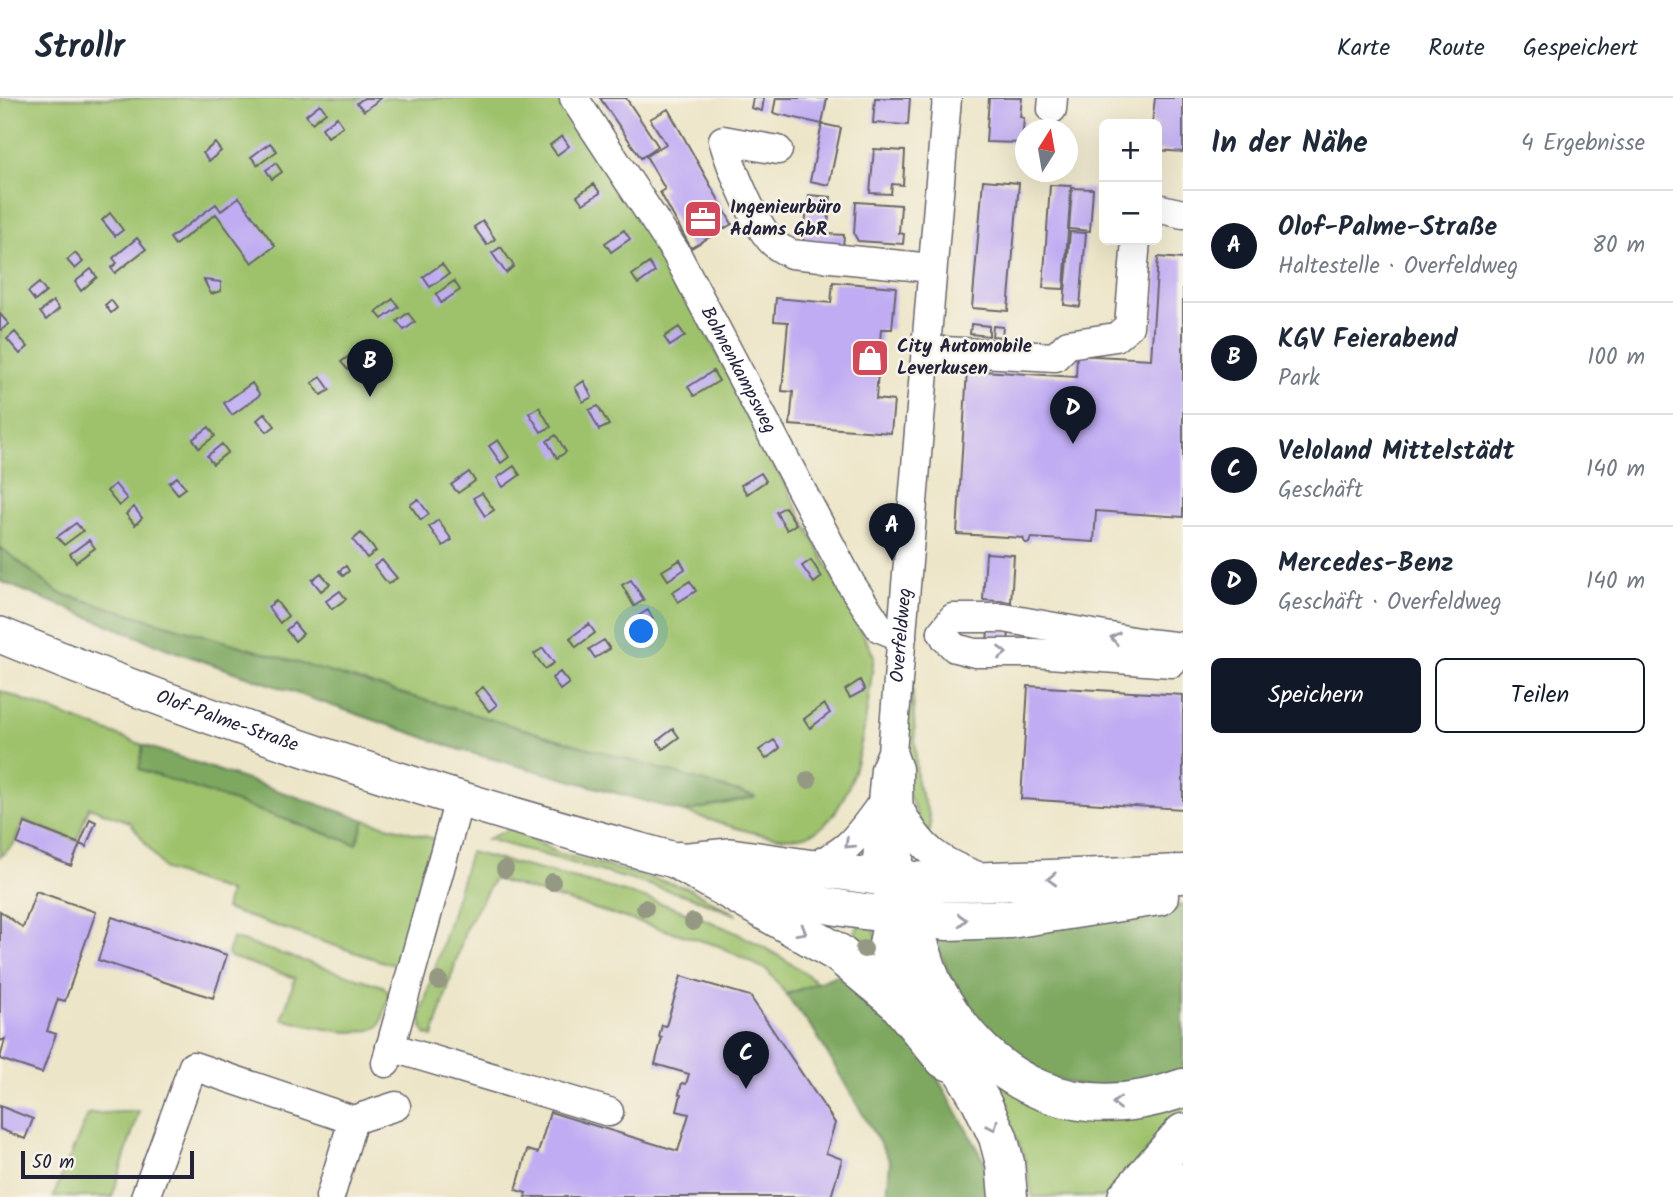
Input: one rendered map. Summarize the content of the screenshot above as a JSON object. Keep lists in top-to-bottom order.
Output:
{
  "streets": {
    "main road": ["Olof-Palme-Straße"],
    "street": ["Bohnenkampsweg", "Overfeldweg"]
  },
  "crossings": [
    ["Bohnenkampsweg", "Overfeldweg"],
    ["Overfeldweg", "Olof-Palme-Straße"]
  ],
  "places": {
    "office": ["Ingenieurbüro Adams GbR"],
    "shop": ["City Automobile Leverkusen"]
  },
  "scale_bar": "50 m",
  "north": "top",
  "page": {
    "header": "Strollr",
    "nav": ["Karte", "Route", "Gespeichert"],
    "heading": ["In der Nähe", "4 Ergebnisse"],
    "map_buttons": ["+", "−"],
    "list": [
      {
        "mark": "A",
        "name": "Olof-Palme-Straße",
        "note": "Haltestelle · Overfeldweg",
        "value": "80 m"
      },
      {
        "mark": "B",
        "name": "KGV Feierabend",
        "note": "Park",
        "value": "100 m"
      },
      {
        "mark": "C",
        "name": "Veloland Mittelstädt",
        "note": "Geschäft",
        "value": "140 m"
      },
      {
        "mark": "D",
        "name": "Mercedes-Benz",
        "note": "Geschäft · Overfeldweg",
        "value": "140 m"
      }
    ],
    "pins": [
      "B",
      "D",
      "A",
      "C"
    ],
    "buttons": ["Speichern", "Teilen"],
    "scale": "50 m"
  }
}
